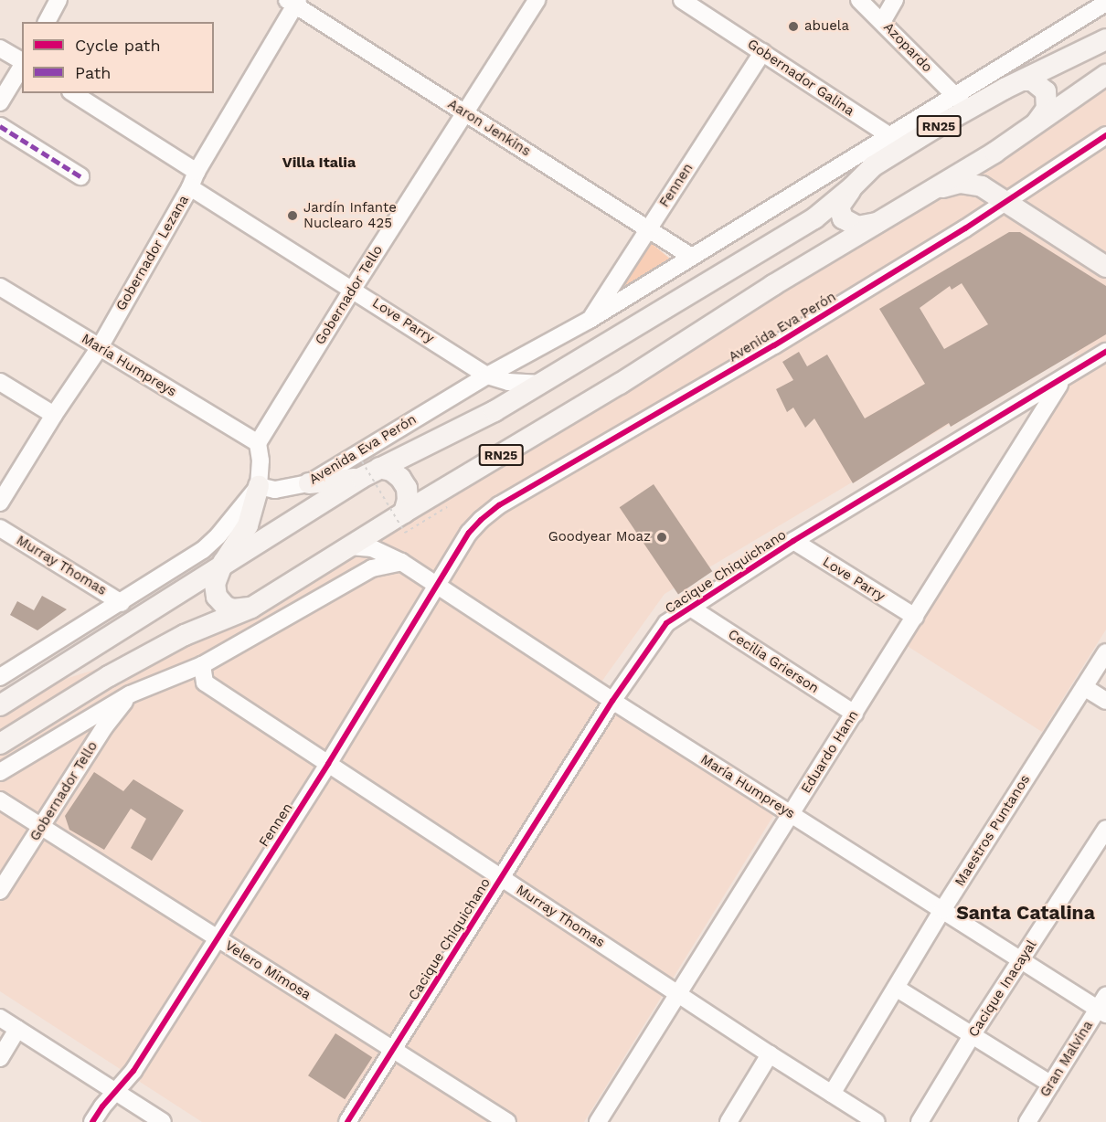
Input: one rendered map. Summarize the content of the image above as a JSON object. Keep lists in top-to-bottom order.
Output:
{
  "streets": {
    "main road": ["RN25", "Avenida Eva Perón"],
    "street": [
      "Azopardo",
      "Gobernador Galina",
      "Aaron Jenkins",
      "Fennen",
      "Gobernador Lezana",
      "Gobernador Tello",
      "Love Parry",
      "María Humpreys",
      "Murray Thomas",
      "Cacique Chiquichano",
      "Cecilia Grierson",
      "Eduardo Hann",
      "Maestros Puntanos",
      "Velero Mimosa",
      "Cacique Inacayal",
      "Gran Malvina"
    ]
  },
  "crossings": [
    ["Azopardo", "Avenida Eva Perón"],
    ["Gobernador Galina", "Fennen"],
    ["Gobernador Galina", "Avenida Eva Perón"],
    ["RN25", "María Humpreys"],
    ["Aaron Jenkins", "Fennen"],
    ["Aaron Jenkins", "Gobernador Lezana"],
    ["Aaron Jenkins", "Gobernador Tello"],
    ["Aaron Jenkins", "Avenida Eva Perón"],
    ["Fennen", "Avenida Eva Perón"],
    ["Fennen", "María Humpreys"],
    ["Fennen", "Murray Thomas"],
    ["Fennen", "Velero Mimosa"],
    ["Gobernador Lezana", "Love Parry"],
    ["Gobernador Lezana", "María Humpreys"],
    ["Gobernador Tello", "Love Parry"],
    ["Gobernador Tello", "María Humpreys"],
    ["Gobernador Tello", "Velero Mimosa"],
    ["Love Parry", "Avenida Eva Perón"],
    ["Love Parry", "Cacique Chiquichano"],
    ["Love Parry", "Eduardo Hann"],
    ["María Humpreys", "Cacique Chiquichano"],
    ["María Humpreys", "Eduardo Hann"],
    ["María Humpreys", "Maestros Puntanos"],
    ["María Humpreys", "Cacique Inacayal"],
    ["María Humpreys", "Gran Malvina"],
    ["Murray Thomas", "Cacique Chiquichano"],
    ["Murray Thomas", "Eduardo Hann"],
    ["Murray Thomas", "Maestros Puntanos"],
    ["Cacique Chiquichano", "Cecilia Grierson"],
    ["Cacique Chiquichano", "Eduardo Hann"],
    ["Cacique Chiquichano", "Velero Mimosa"],
    ["Cecilia Grierson", "Eduardo Hann"]
  ],
  "districts": ["Villa Italia", "Santa Catalina"],
  "places": ["abuela", "Jardín Infante Nuclearo 425", "Goodyear Moaz"],
  "legend": ["Cycle path", "Path"]
}
